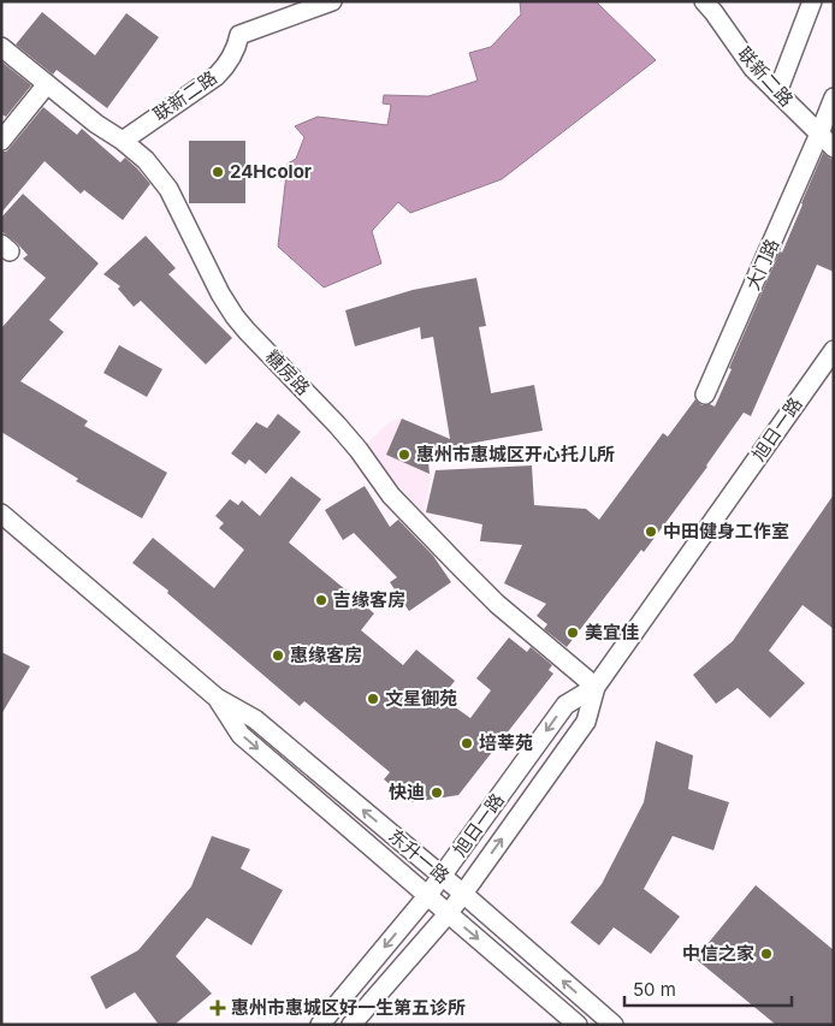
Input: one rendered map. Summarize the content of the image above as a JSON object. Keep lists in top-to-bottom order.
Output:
{
  "streets": {
    "street": [
      "联新二路",
      "大门路",
      "糖房路",
      "旭日一路",
      "东升一路"
    ]
  },
  "crossings": [
    ["联新二路", "大门路"],
    ["联新二路", "糖房路"],
    ["糖房路", "旭日一路"],
    ["旭日一路", "东升一路"]
  ],
  "places": {
    "other": [
      "24Hcolor",
      "惠州市惠城区开心托儿所",
      "中田健身工作室",
      "吉缘客房",
      "美宜佳",
      "惠缘客房",
      "文星御苑",
      "培莘苑",
      "快迪",
      "中信之家"
    ],
    "health": ["惠州市惠城区好一生第五诊所"]
  },
  "scale_bar": "50 m"
}
